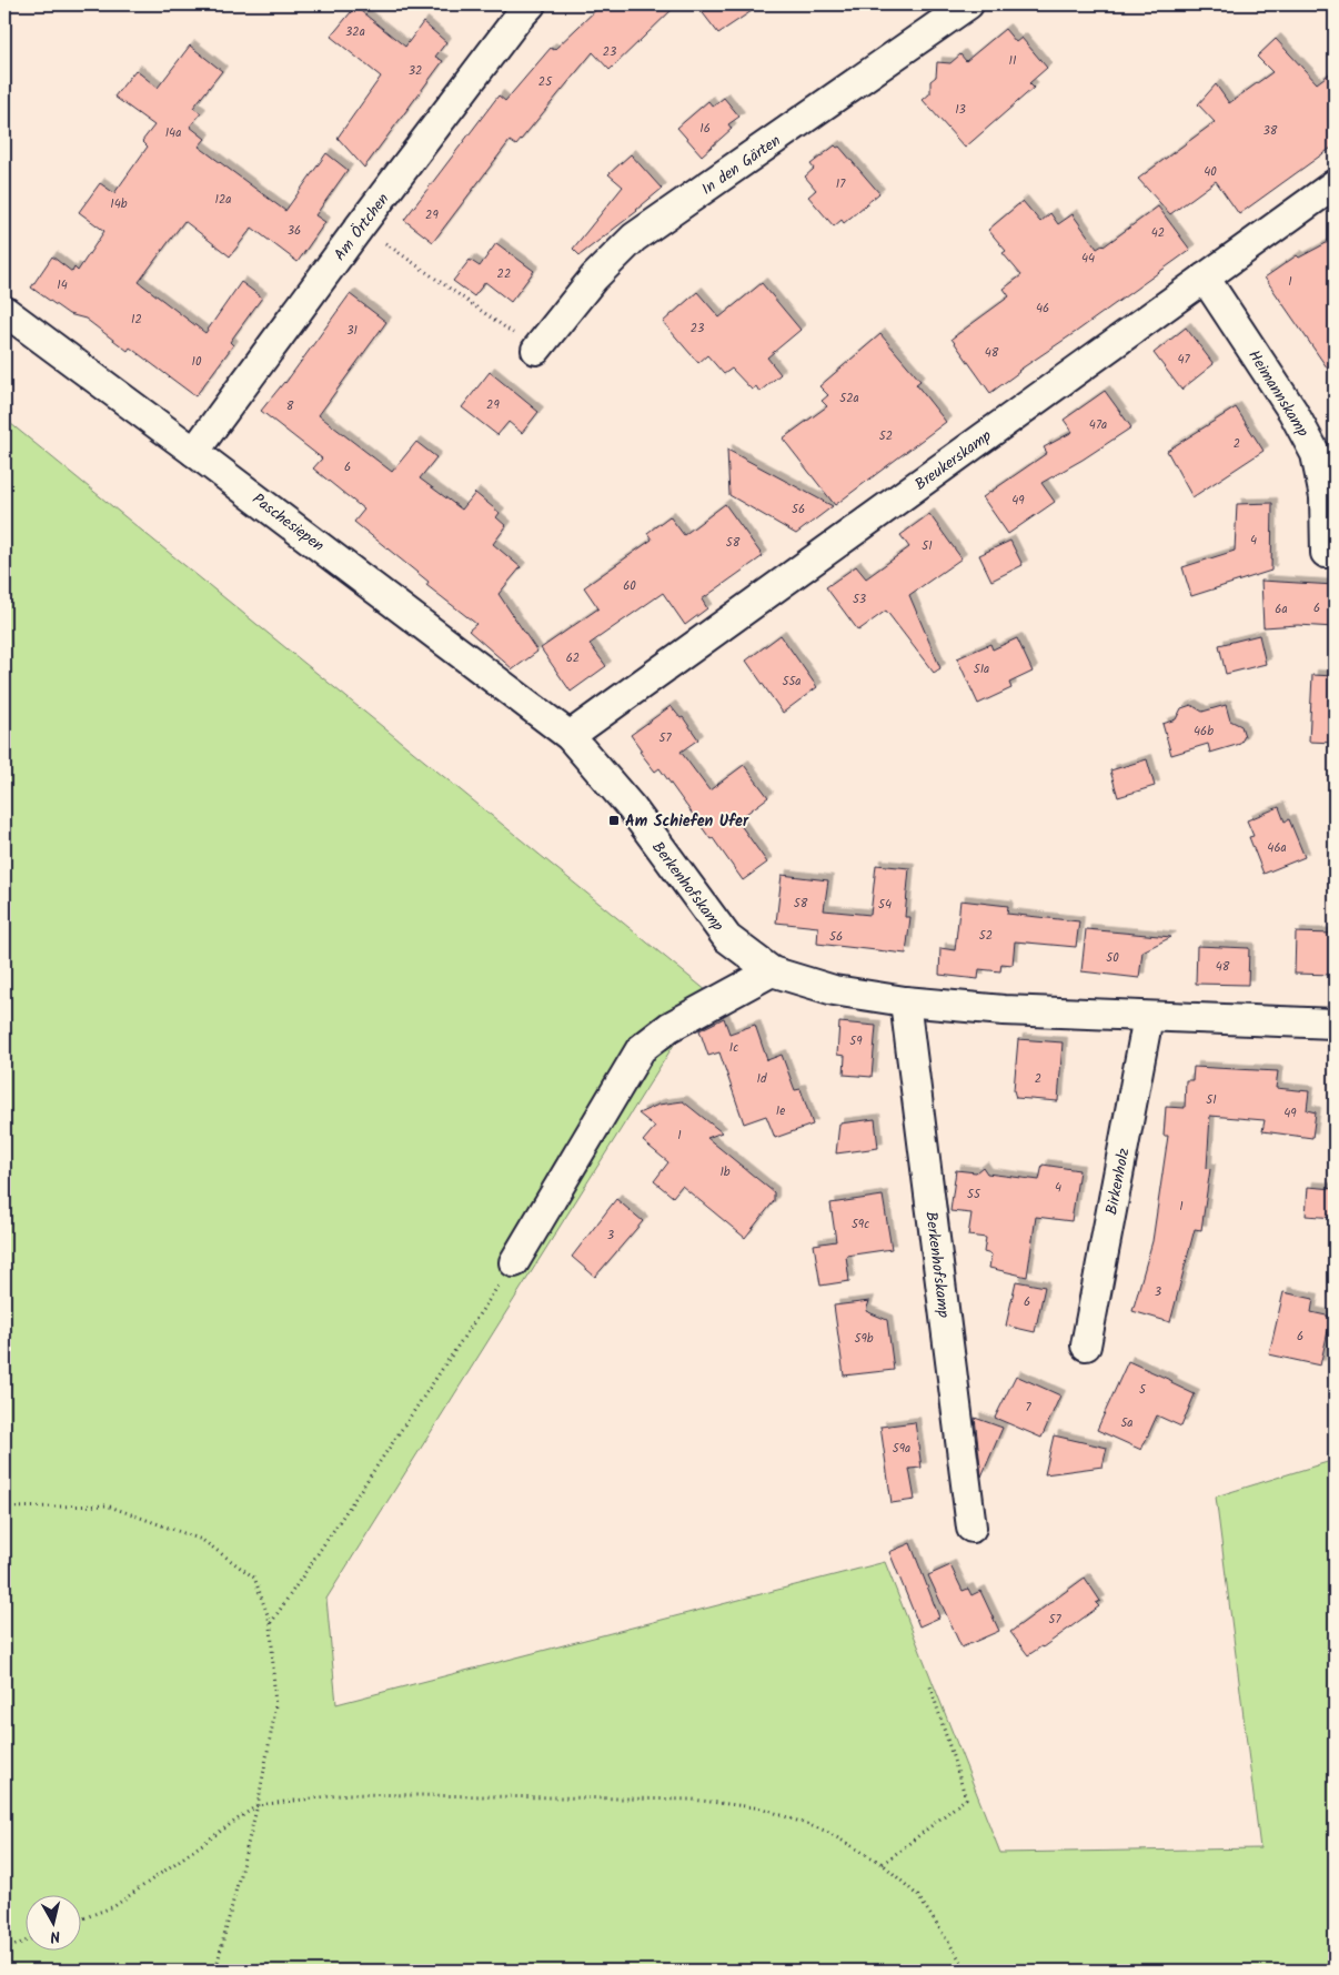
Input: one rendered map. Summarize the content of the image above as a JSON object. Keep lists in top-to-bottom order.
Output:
{
  "streets": {
    "street": [
      "In den Gärten",
      "Am Örtchen",
      "Heimannskamp",
      "Breukerskamp",
      "Paschesiepen",
      "Berkenhofskamp",
      "Birkenholz"
    ]
  },
  "crossings": [
    ["Am Örtchen", "Paschesiepen"],
    ["Heimannskamp", "Breukerskamp"],
    ["Breukerskamp", "Paschesiepen"],
    ["Breukerskamp", "Berkenhofskamp"],
    ["Paschesiepen", "Berkenhofskamp"],
    ["Berkenhofskamp", "Birkenholz"]
  ],
  "places": {
    "transit": ["Am Schiefen Ufer"]
  },
  "house_numbers": [
    "32a",
    "23",
    "11",
    "32",
    "25",
    "13",
    "16",
    "38",
    "14a",
    "40",
    "17",
    "12a",
    "14b",
    "29",
    "36",
    "42",
    "44",
    "22",
    "1",
    "14",
    "46",
    "12",
    "23",
    "31",
    "48",
    "47",
    "10",
    "52a",
    "29",
    "8",
    "47a",
    "52",
    "2",
    "6",
    "49",
    "56",
    "4",
    "58",
    "51",
    "60",
    "53",
    "6",
    "6a",
    "62",
    "51a",
    "55a",
    "46b",
    "57",
    "46a",
    "58",
    "54",
    "52",
    "56",
    "50",
    "48",
    "59",
    "1c",
    "1d",
    "2",
    "51",
    "1e",
    "49",
    "1",
    "1b",
    "4",
    "55",
    "1",
    "59c",
    "3",
    "3",
    "6",
    "6",
    "59b",
    "5",
    "7",
    "5a",
    "59a",
    "57"
  ],
  "north": "bottom"
}
